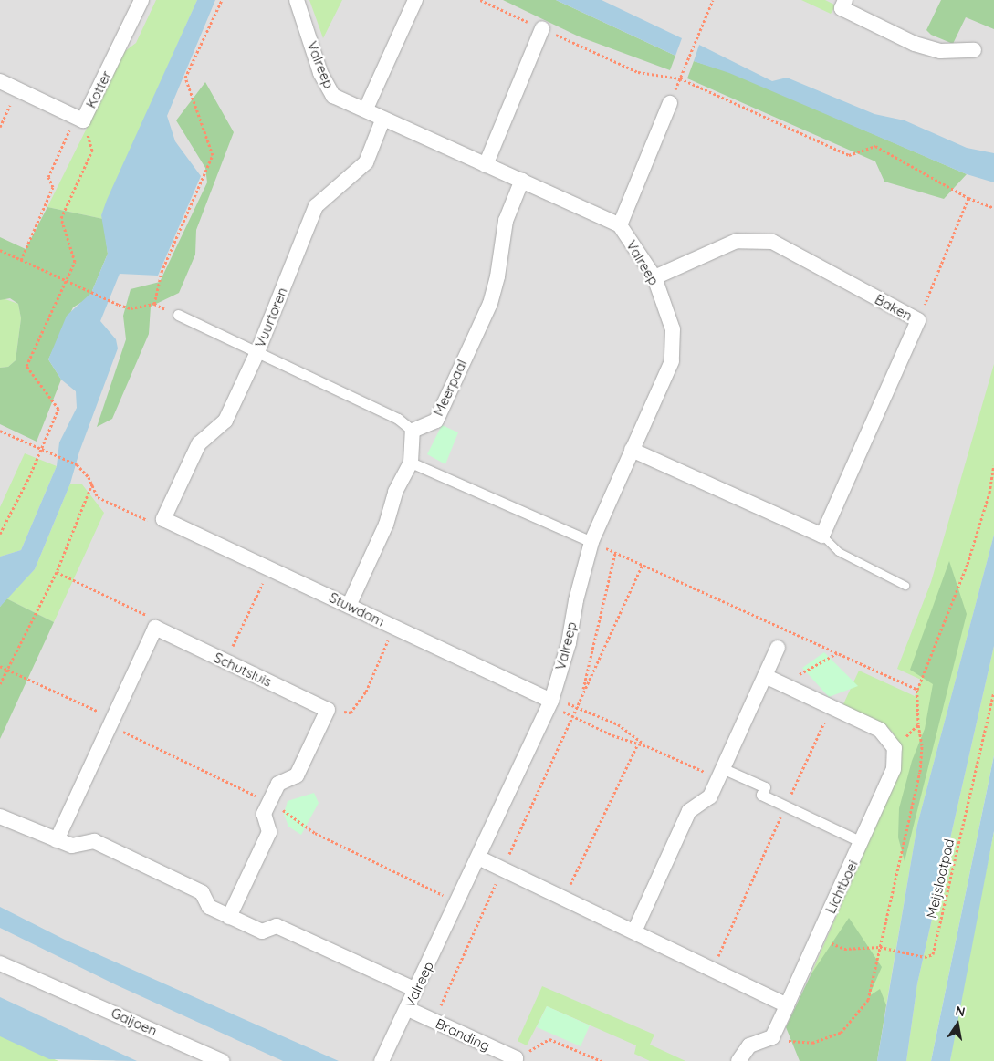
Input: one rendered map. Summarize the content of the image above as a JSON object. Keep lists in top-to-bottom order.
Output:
{
  "streets": {
    "street": [
      "Valreep",
      "Kotter",
      "Baken",
      "Vuurtoren",
      "Meerpaal",
      "Stuwdam",
      "Schutsluis",
      "Lichtboei",
      "Galjoen",
      "Branding"
    ],
    "path": ["Meijslootpad"]
  },
  "crossings": [
    ["Valreep", "Baken"],
    ["Valreep", "Vuurtoren"],
    ["Valreep", "Meerpaal"],
    ["Valreep", "Stuwdam"],
    ["Valreep", "Branding"],
    ["Vuurtoren", "Stuwdam"],
    ["Meijslootpad", "Lichtboei"]
  ],
  "north": "top"
}
